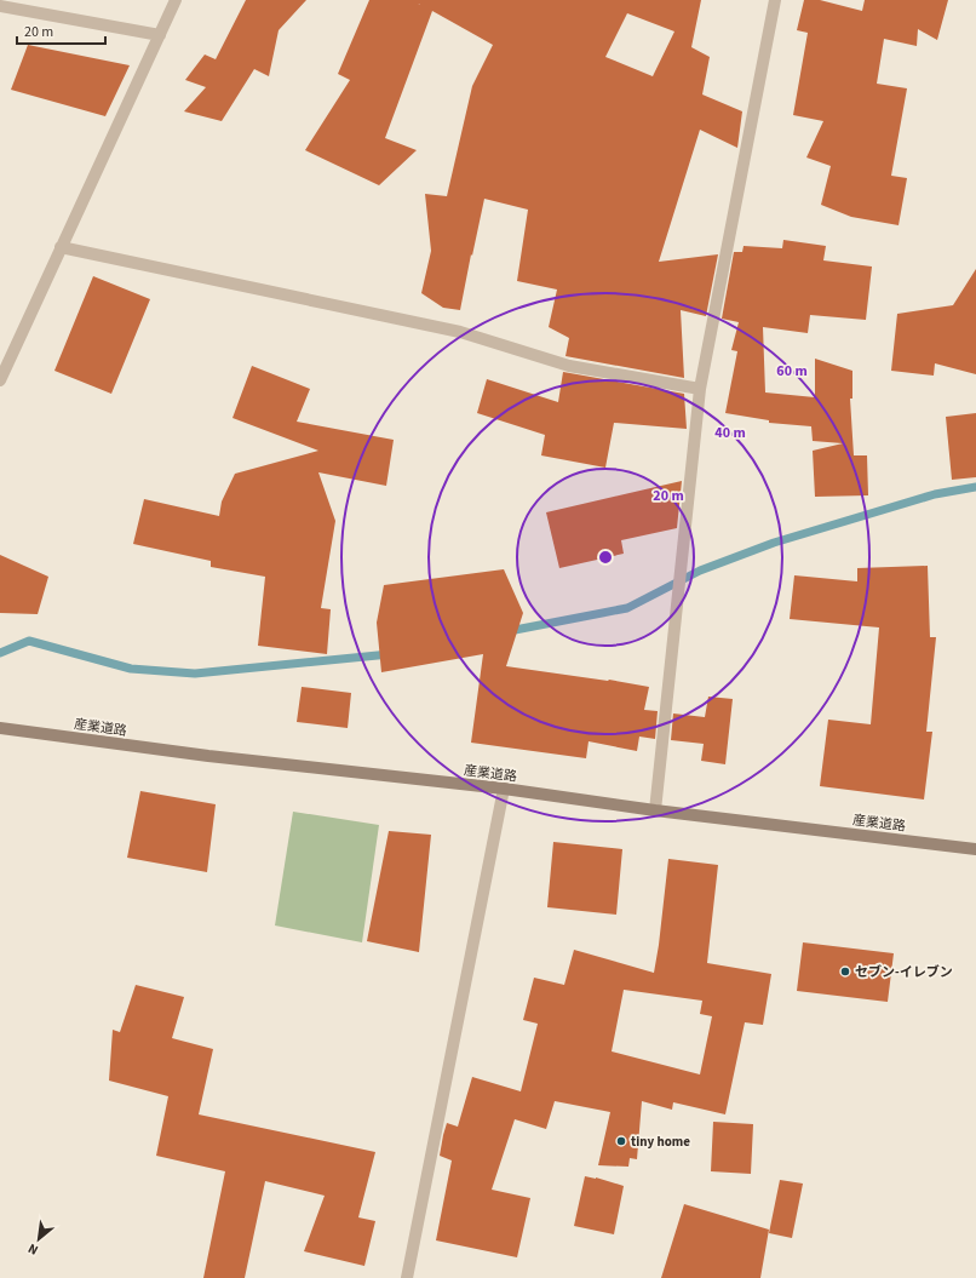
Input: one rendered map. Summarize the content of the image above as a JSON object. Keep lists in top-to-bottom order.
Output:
{
  "streets": {
    "street": ["産業道路"]
  },
  "places": ["セブン-イレブン", "tiny home"],
  "scale_bar": "20 m",
  "north": "bottom left",
  "rings": ["60 m", "40 m", "20 m"]
}
